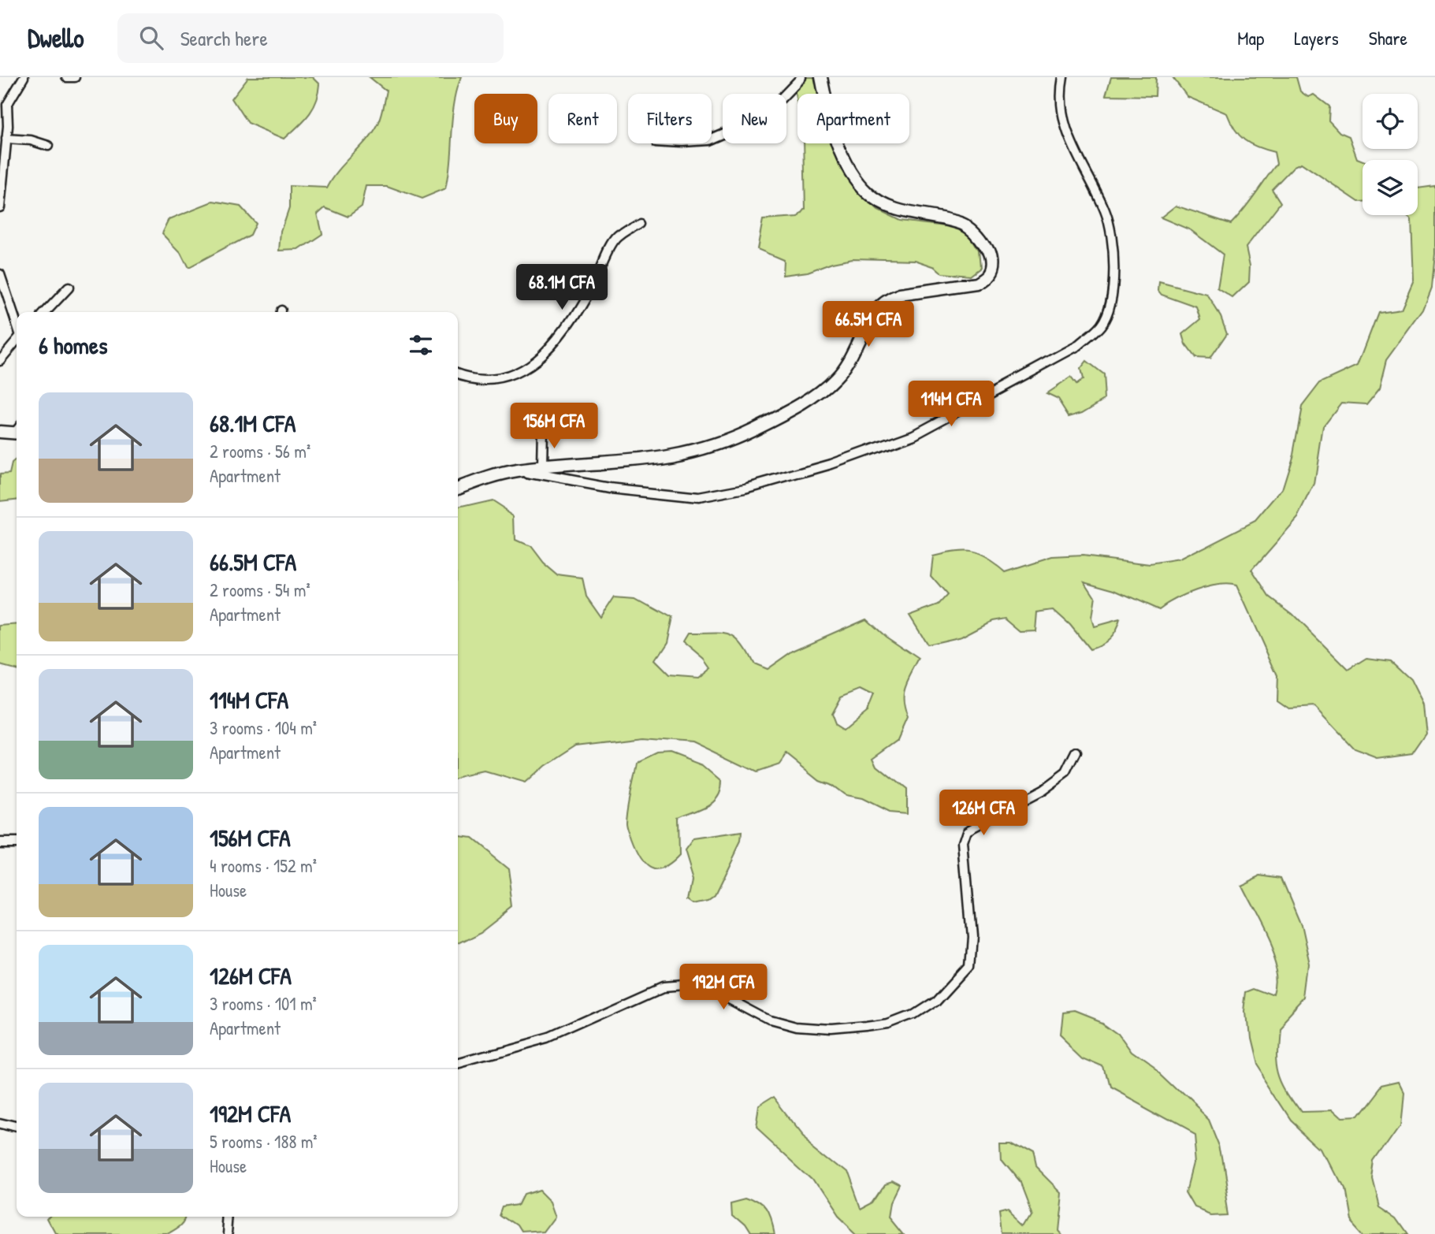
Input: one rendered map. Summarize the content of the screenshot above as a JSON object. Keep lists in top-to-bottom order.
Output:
{
  "page": {
    "header": "Dwello",
    "search": "Search here",
    "nav": ["Map", "Layers", "Share"],
    "chip": [
      "Buy",
      "Rent",
      "Filters",
      "New",
      "Apartment"
    ],
    "price": [
      "68.1M CFA",
      "66.5M CFA",
      "114M CFA",
      "156M CFA",
      "126M CFA",
      "192M CFA"
    ],
    "heading": "6 homes",
    "list": [
      {
        "name": "68.1M CFA",
        "note": "2 rooms · 56 m² · Apartment"
      },
      {
        "name": "66.5M CFA",
        "note": "2 rooms · 54 m² · Apartment"
      },
      {
        "name": "114M CFA",
        "note": "3 rooms · 104 m² · Apartment"
      },
      {
        "name": "156M CFA",
        "note": "4 rooms · 152 m² · House"
      },
      {
        "name": "126M CFA",
        "note": "3 rooms · 101 m² · Apartment"
      },
      {
        "name": "192M CFA",
        "note": "5 rooms · 188 m² · House"
      }
    ]
  }
}
